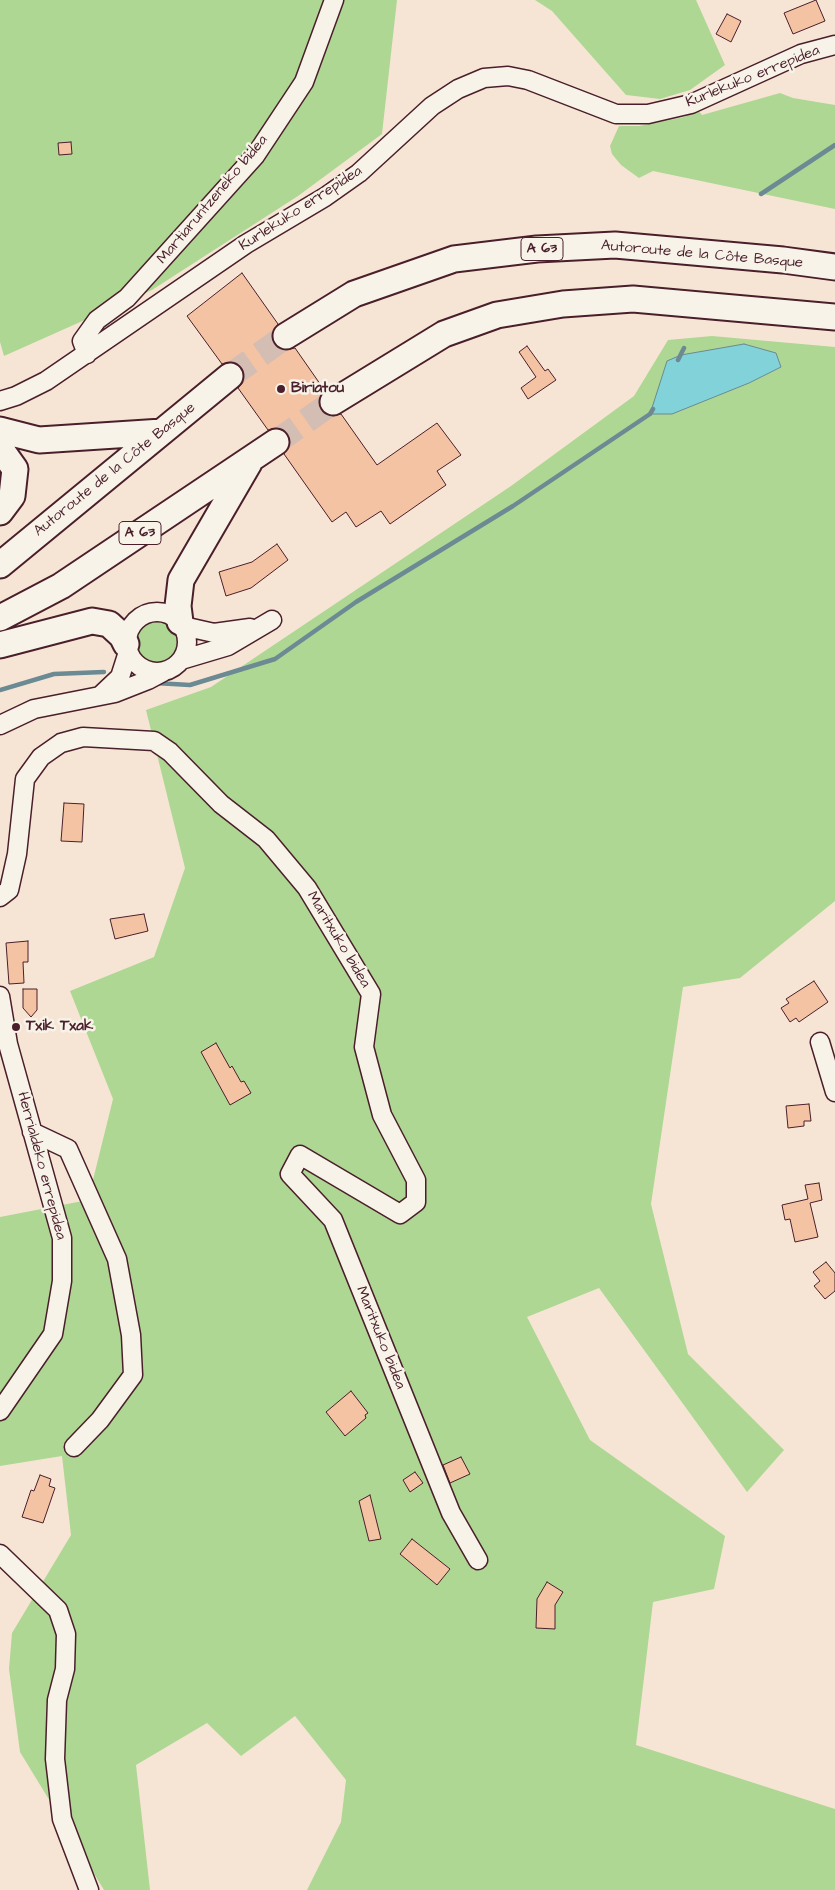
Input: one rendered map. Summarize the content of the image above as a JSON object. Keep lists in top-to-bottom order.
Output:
{
  "streets": {
    "highway": ["A 63", "Autoroute de la Côte Basque"],
    "street": [
      "Kurlekuko errepidea",
      "Martiaruntzeneko bidea",
      "Maritxuko bidea",
      "Herrialdeko errepidea"
    ]
  },
  "crossings": [
    ["Kurlekuko errepidea", "Martiaruntzeneko bidea"]
  ],
  "places": ["Biriatou", "Txik Txak"]
}
